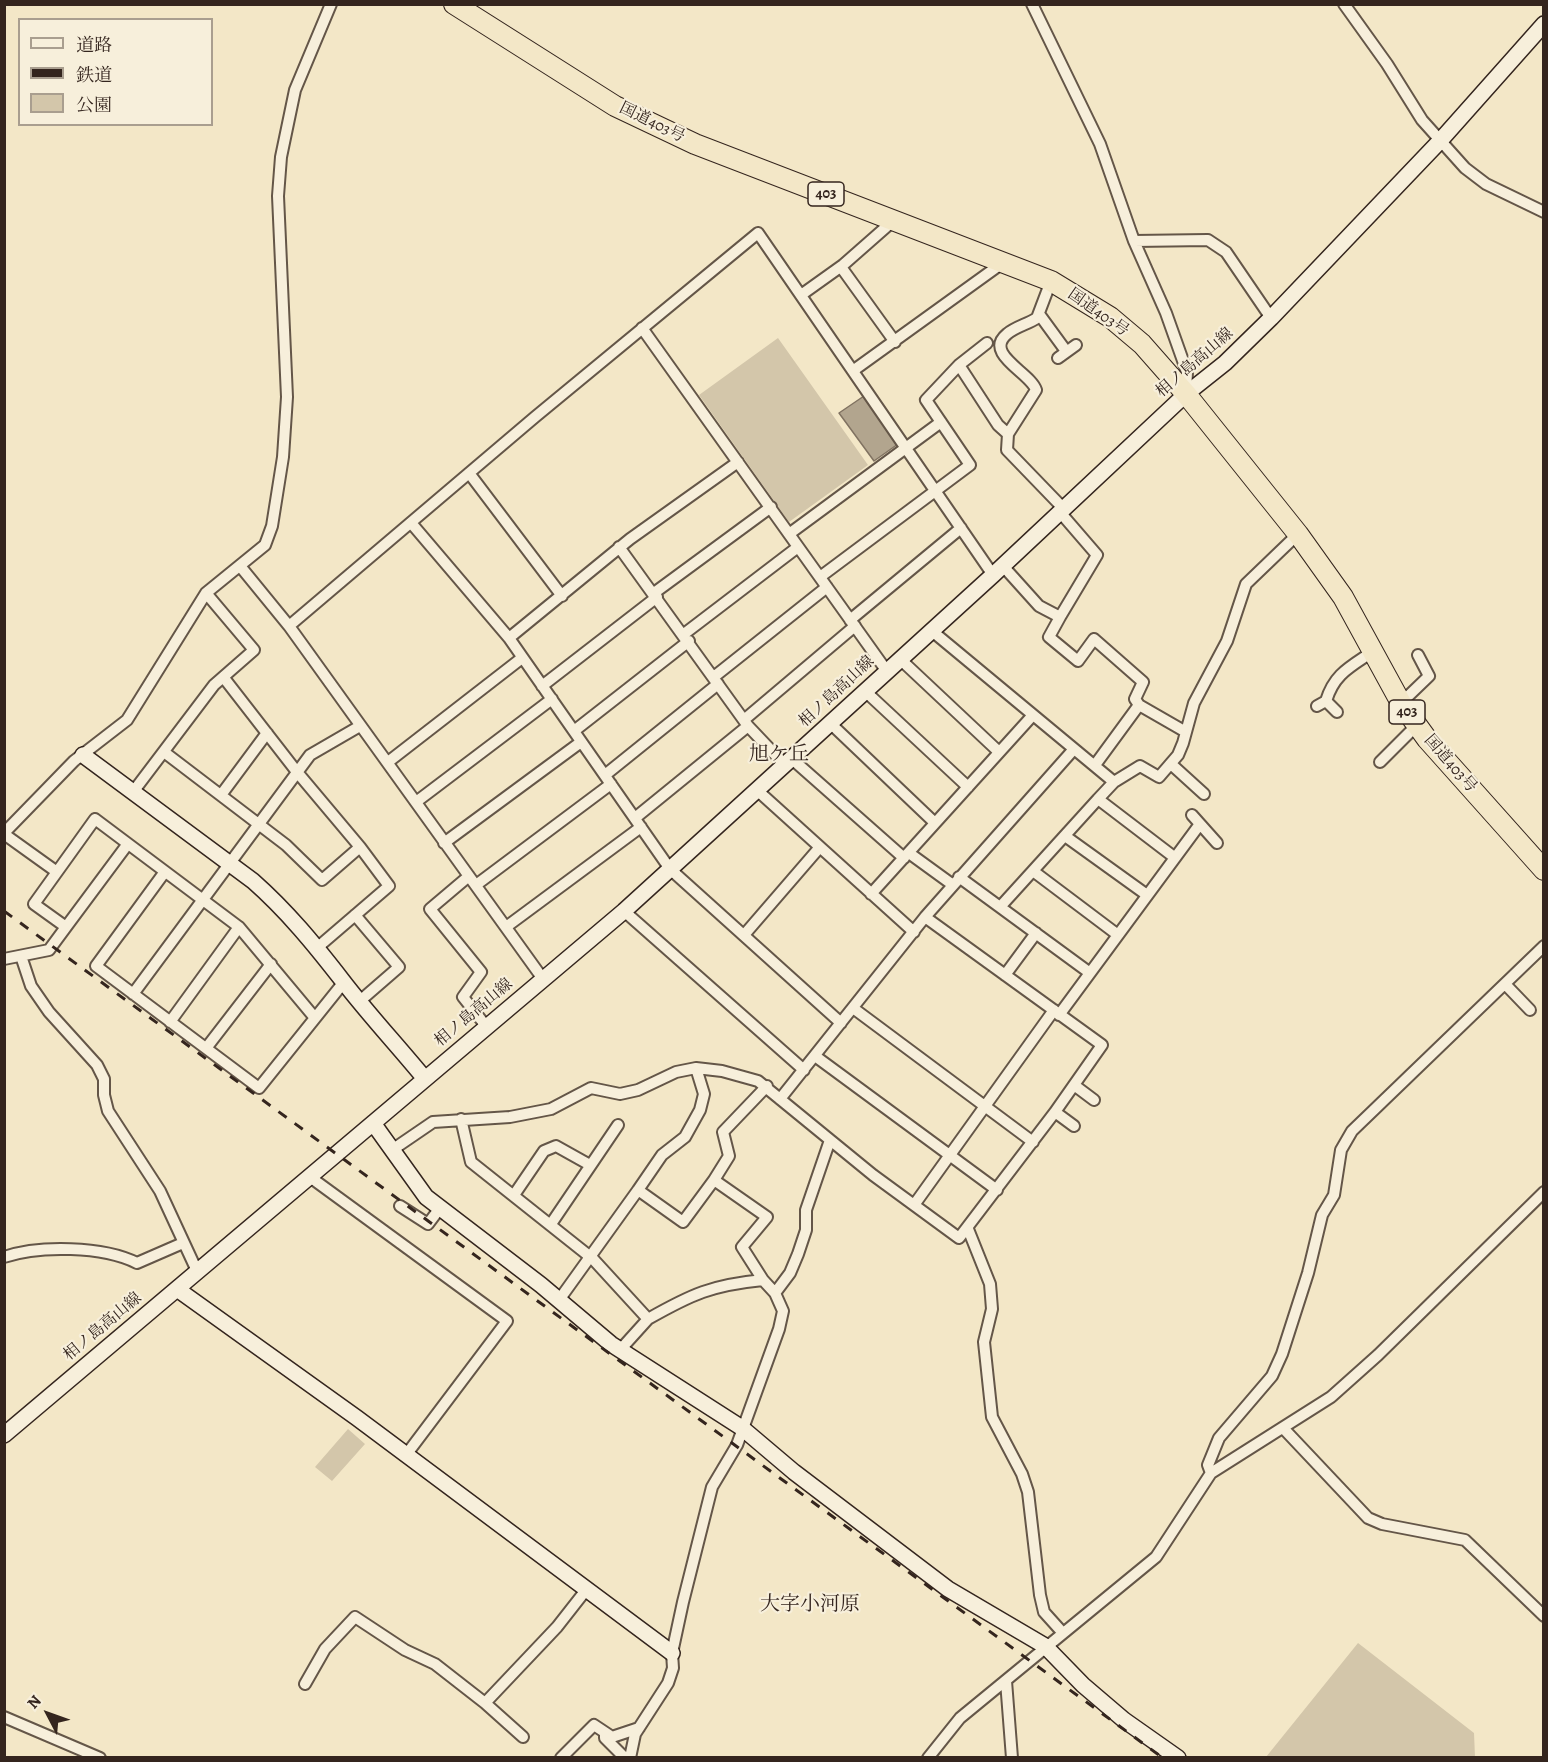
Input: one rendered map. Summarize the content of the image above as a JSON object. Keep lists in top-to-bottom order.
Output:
{
  "streets": {
    "highway": ["国道403号", "403"],
    "street": ["相ノ島高山線"]
  },
  "crossings": [
    ["国道403号", "相ノ島高山線"]
  ],
  "districts": ["旭ケ丘", "大字小河原"],
  "legend": ["道路", "鉄道", "公園"],
  "north": "top left"
}
